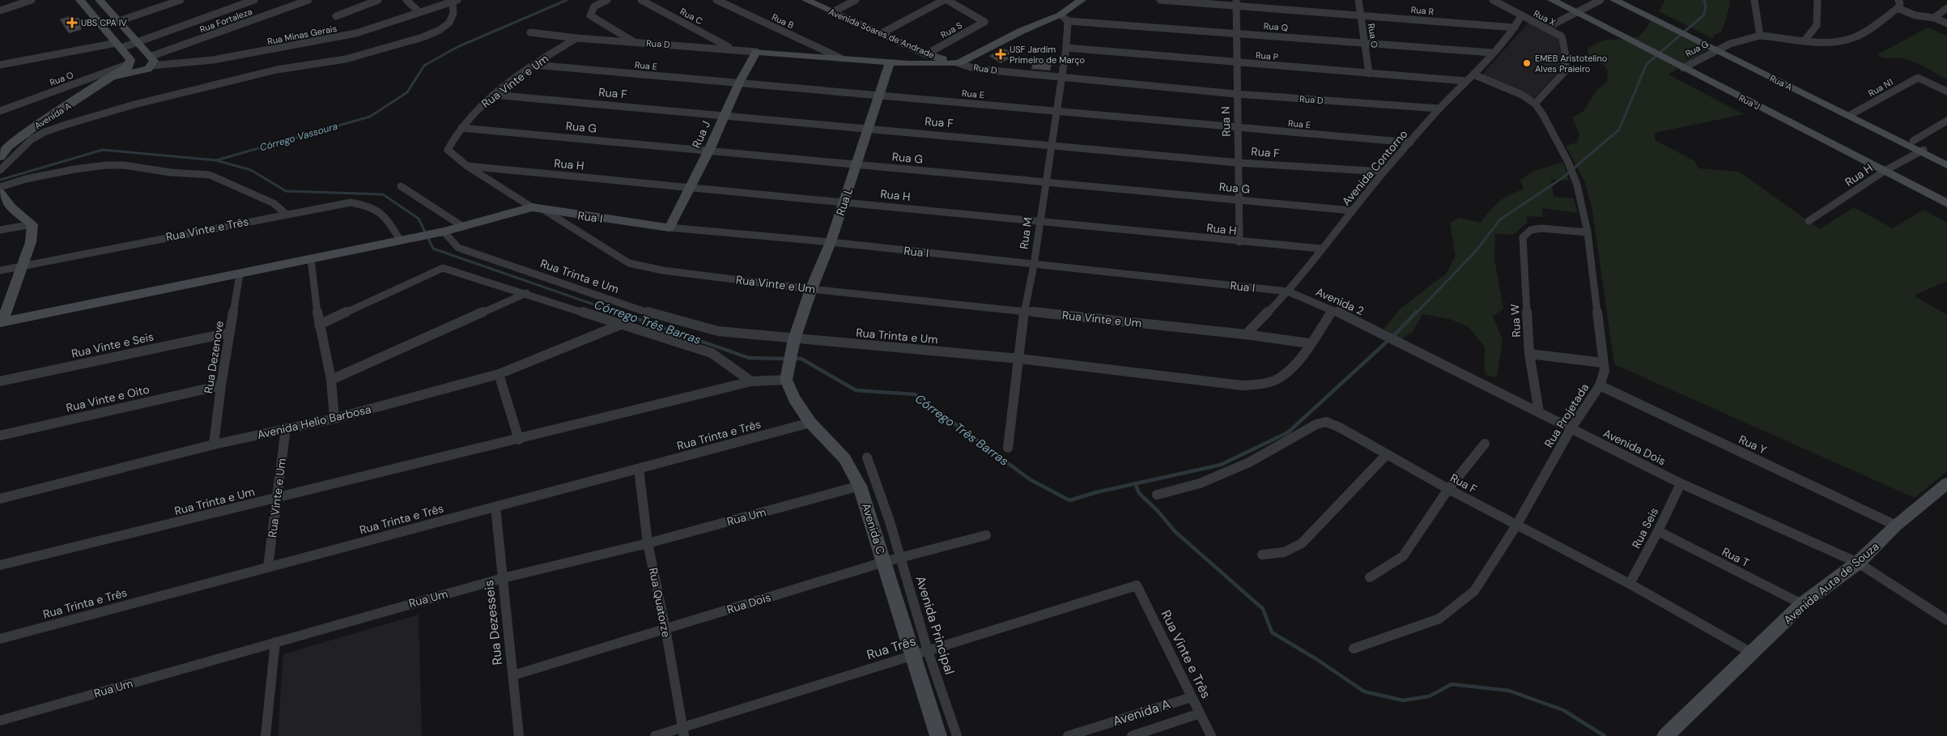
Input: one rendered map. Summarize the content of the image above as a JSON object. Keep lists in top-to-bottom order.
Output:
{
  "streets": {
    "street": [
      "Rua R",
      "Rua C",
      "Rua X",
      "Rua Fortaleza",
      "Rua B",
      "Rua Q",
      "Rua S",
      "Avenida Soares de Andrade",
      "Rua Minas Gerais",
      "Rua O",
      "Rua D",
      "Rua G",
      "Rua P",
      "Rua E",
      "Rua Vinte e Um",
      "Rua A",
      "Rua N1",
      "Rua F",
      "Rua J",
      "Avenida A",
      "Rua N",
      "Rua H",
      "Avenida Contorno",
      "Rua L",
      "Rua I",
      "Rua Vinte e Três",
      "Rua M",
      "Rua Trinta e Um",
      "Avenida 2",
      "Rua W",
      "Rua Vinte e Seis",
      "Rua Dezenove",
      "Rua Vinte e Oito",
      "Rua Projetada",
      "Avenida Helio Barbosa",
      "Rua Trinta e Três",
      "Rua Y",
      "Avenida Dois",
      "Rua Um",
      "Rua Seis",
      "Avenida C",
      "Rua T",
      "Avenida Auta de Souza",
      "Rua Quatorze",
      "Rua Dois",
      "Rua Dezesseis",
      "Avenida Principal",
      "Rua Três"
    ]
  },
  "crossings": [
    ["Rua R", "Rua O"],
    ["Rua R", "Rua N"],
    ["Rua R", "Avenida Contorno"],
    ["Rua C", "Rua D"],
    ["Rua X", "Avenida Contorno"],
    ["Rua X", "Rua Projetada"],
    ["Rua Fortaleza", "Rua Minas Gerais"],
    ["Rua Fortaleza", "Avenida A"],
    ["Rua B", "Rua D"],
    ["Rua Q", "Rua O"],
    ["Rua Q", "Rua N"],
    ["Rua Q", "Avenida Contorno"],
    ["Rua Q", "Rua M"],
    ["Rua S", "Avenida Soares de Andrade"],
    ["Avenida Soares de Andrade", "Rua D"],
    ["Rua Minas Gerais", "Avenida A"],
    ["Rua O", "Rua P"],
    ["Rua O", "Avenida A"],
    ["Rua D", "Rua Vinte e Um"],
    ["Rua D", "Rua J"],
    ["Rua D", "Rua N"],
    ["Rua D", "Avenida Contorno"],
    ["Rua D", "Rua L"],
    ["Rua D", "Rua M"],
    ["Rua G", "Rua Vinte e Um"],
    ["Rua G", "Rua A"],
    ["Rua G", "Rua J"],
    ["Rua G", "Rua N"],
    ["Rua G", "Avenida Contorno"],
    ["Rua G", "Rua L"],
    ["Rua G", "Rua M"],
    ["Rua P", "Rua N"],
    ["Rua P", "Avenida Contorno"],
    ["Rua P", "Rua M"],
    ["Rua E", "Rua Vinte e Um"],
    ["Rua E", "Rua J"],
    ["Rua E", "Rua N"],
    ["Rua E", "Avenida Contorno"],
    ["Rua E", "Rua L"],
    ["Rua E", "Rua M"],
    ["Rua Vinte e Um", "Rua F"],
    ["Rua Vinte e Um", "Rua H"],
    ["Rua Vinte e Um", "Avenida Contorno"],
    ["Rua Vinte e Um", "Rua L"],
    ["Rua Vinte e Um", "Rua I"],
    ["Rua Vinte e Um", "Rua M"],
    ["Rua Vinte e Um", "Rua Trinta e Um"],
    ["Rua Vinte e Um", "Avenida Helio Barbosa"],
    ["Rua Vinte e Um", "Rua Trinta e Três"],
    ["Rua A", "Rua N1"],
    ["Rua A", "Rua H"],
    ["Rua F", "Rua J"],
    ["Rua F", "Rua N"],
    ["Rua F", "Avenida Contorno"],
    ["Rua F", "Rua L"],
    ["Rua F", "Rua M"],
    ["Rua F", "Rua Projetada"],
    ["Rua F", "Rua Seis"],
    ["Rua F", "Avenida Auta de Souza"],
    ["Rua J", "Rua H"],
    ["Rua J", "Rua I"],
    ["Avenida A", "Rua Vinte e Três"],
    ["Rua N", "Rua H"],
    ["Rua H", "Avenida Contorno"],
    ["Rua H", "Rua L"],
    ["Rua H", "Rua M"],
    ["Avenida Contorno", "Rua I"],
    ["Avenida Contorno", "Avenida 2"],
    ["Avenida Contorno", "Rua Projetada"],
    ["Rua L", "Rua I"],
    ["Rua L", "Rua Trinta e Um"],
    ["Rua I", "Rua M"],
    ["Rua I", "Avenida 2"],
    ["Rua Vinte e Três", "Rua Três"],
    ["Rua M", "Rua Trinta e Um"],
    ["Rua Trinta e Um", "Avenida 2"],
    ["Rua Trinta e Um", "Avenida C"],
    ["Avenida 2", "Avenida Dois"],
    ["Rua W", "Rua Projetada"],
    ["Rua W", "Avenida Dois"],
    ["Rua Vinte e Seis", "Rua Dezenove"],
    ["Rua Dezenove", "Rua Vinte e Oito"],
    ["Rua Dezenove", "Avenida Helio Barbosa"],
    ["Rua Projetada", "Rua Y"],
    ["Rua Projetada", "Avenida Dois"],
    ["Rua Trinta e Três", "Avenida C"],
    ["Rua Trinta e Três", "Rua Quatorze"],
    ["Rua Trinta e Três", "Rua Dezesseis"],
    ["Rua Y", "Avenida Auta de Souza"],
    ["Avenida Dois", "Rua Seis"],
    ["Avenida Dois", "Avenida Auta de Souza"],
    ["Rua Um", "Avenida C"],
    ["Rua Um", "Rua Quatorze"],
    ["Rua Um", "Rua Dezesseis"],
    ["Rua Seis", "Rua T"],
    ["Avenida C", "Rua Dois"],
    ["Avenida C", "Rua Três"],
    ["Rua T", "Avenida Auta de Souza"],
    ["Rua Quatorze", "Rua Dois"],
    ["Rua Quatorze", "Rua Três"],
    ["Rua Dois", "Rua Dezesseis"],
    ["Rua Dois", "Avenida Principal"],
    ["Avenida Principal", "Rua Três"]
  ],
  "water": ["Córrego Vassoura", "Córrego Três Barras"],
  "places": {
    "health": ["UBS CPA IV", "USF Jardim Primeiro de Março"],
    "other": ["EMEB Aristotelino Alves Praieiro"]
  }
}
